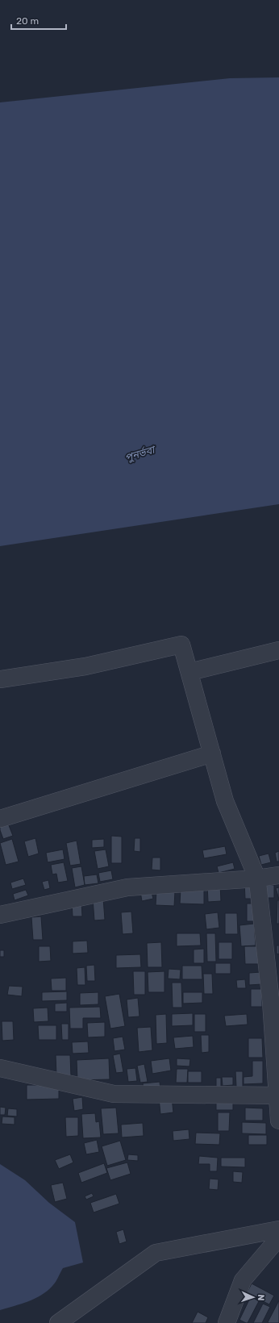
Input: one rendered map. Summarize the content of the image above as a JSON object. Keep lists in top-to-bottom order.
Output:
{
  "water": ["পুনর্ভবা"],
  "scale_bar": "20 m",
  "north": "right"
}
